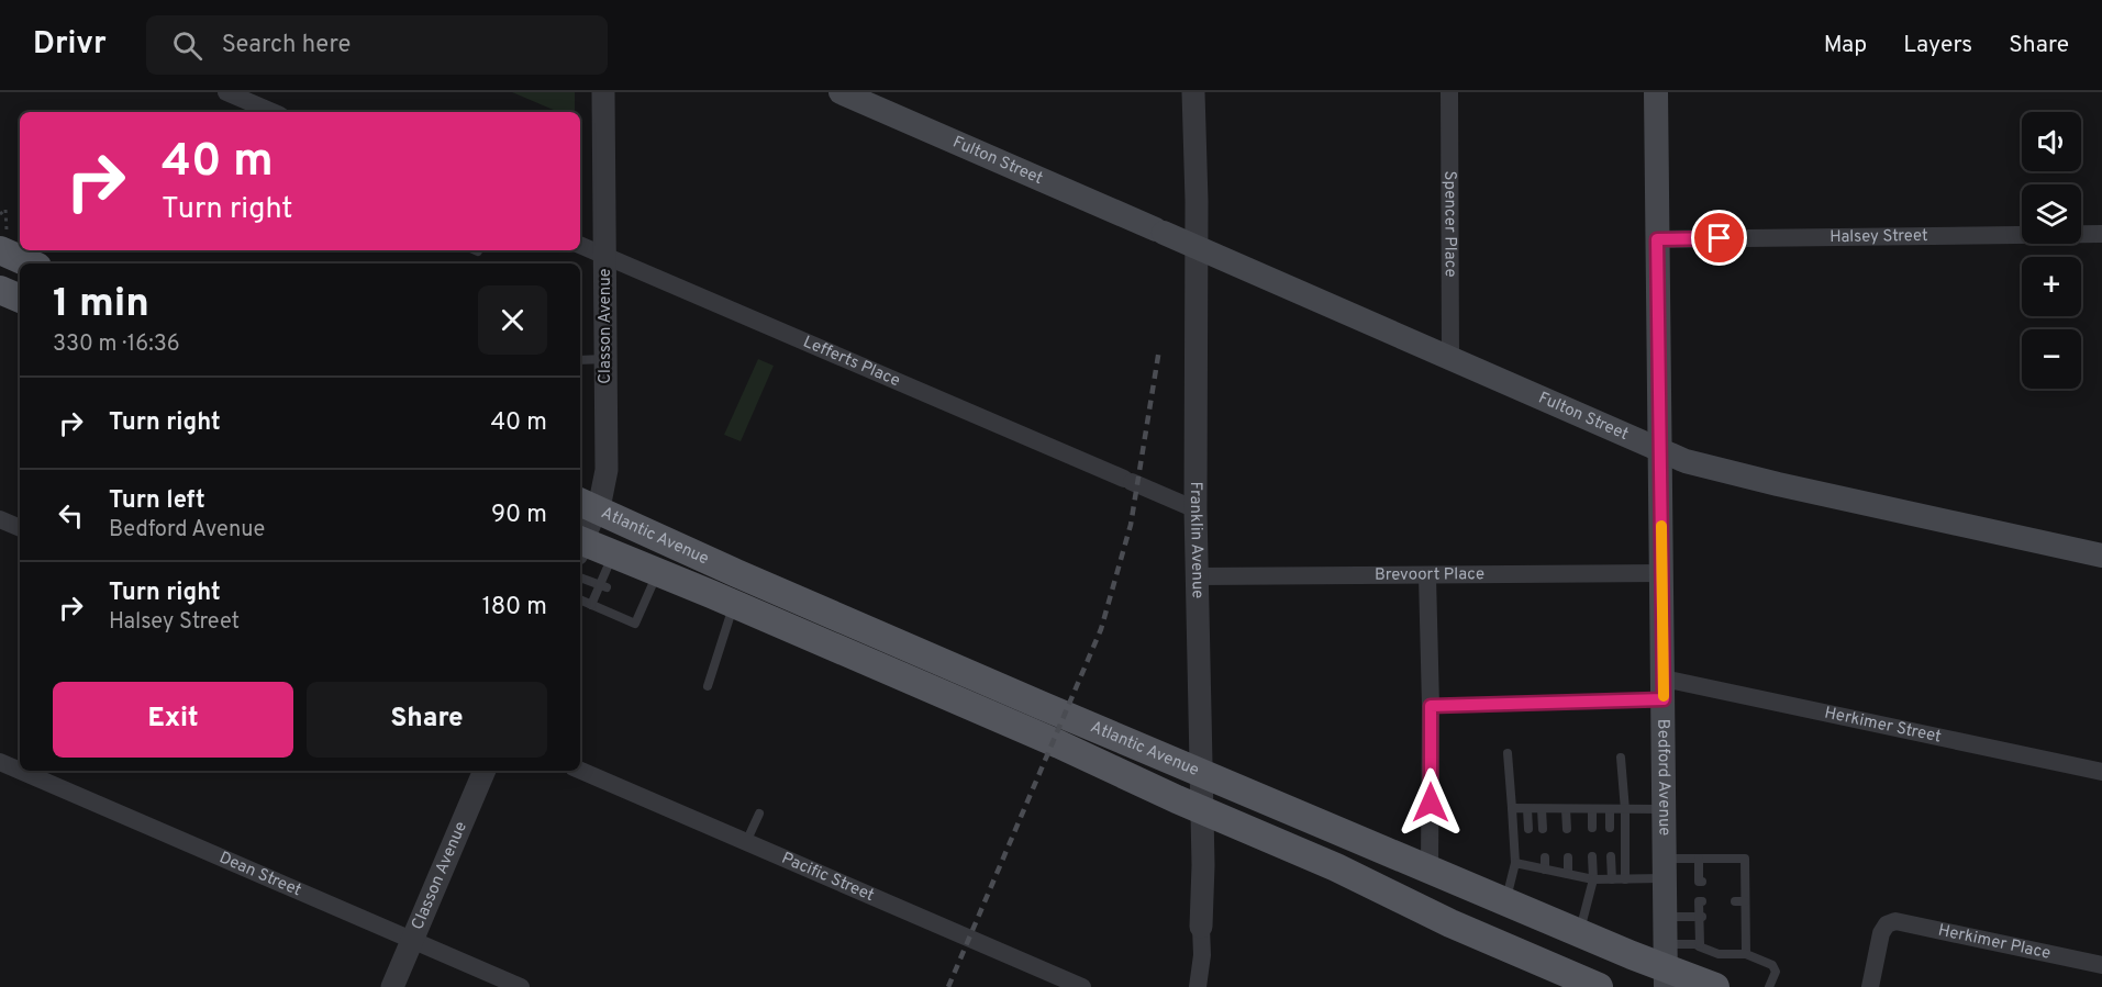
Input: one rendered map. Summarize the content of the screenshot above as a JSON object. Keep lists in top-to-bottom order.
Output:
{
  "streets": {
    "main road": ["Fulton Street", "Atlantic Avenue", "Bedford Avenue"],
    "street": [
      "Spencer Place",
      "Halsey Street",
      "Classon Avenue",
      "Lefferts Place",
      "Franklin Avenue",
      "Brevoort Place",
      "Herkimer Street",
      "Dean Street",
      "Pacific Street",
      "Herkimer Place"
    ]
  },
  "crossings": [
    ["Fulton Street", "Spencer Place"],
    ["Fulton Street", "Franklin Avenue"],
    ["Fulton Street", "Bedford Avenue"],
    ["Halsey Street", "Bedford Avenue"],
    ["Classon Avenue", "Lefferts Place"],
    ["Classon Avenue", "Atlantic Avenue"],
    ["Classon Avenue", "Dean Street"],
    ["Lefferts Place", "Franklin Avenue"],
    ["Atlantic Avenue", "Franklin Avenue"],
    ["Atlantic Avenue", "Bedford Avenue"],
    ["Franklin Avenue", "Brevoort Place"],
    ["Brevoort Place", "Bedford Avenue"],
    ["Herkimer Street", "Bedford Avenue"]
  ],
  "page": {
    "header": "Drivr",
    "search": "Search here",
    "nav": ["Map", "Layers", "Share"],
    "map_buttons": ["+", "−"],
    "turn": ["40 m", "Turn right"],
    "heading": ["1 min", "330 m · 16:36"],
    "list": [
      {
        "name": "Turn right",
        "value": "40 m"
      },
      {
        "name": "Turn left",
        "note": "Bedford Avenue",
        "value": "90 m"
      },
      {
        "name": "Turn right",
        "note": "Halsey Street",
        "value": "180 m"
      }
    ],
    "buttons": ["Exit", "Share"]
  }
}
